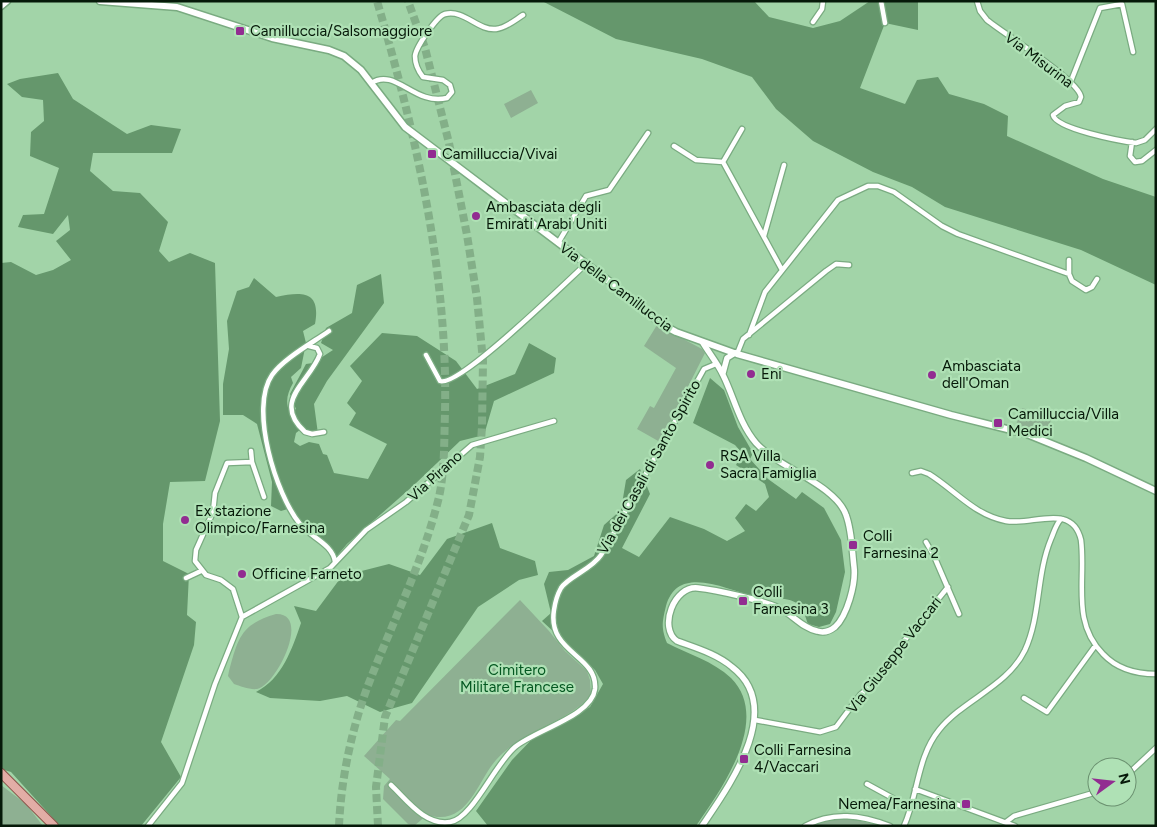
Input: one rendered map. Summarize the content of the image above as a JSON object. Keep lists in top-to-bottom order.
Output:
{
  "streets": {
    "main road": ["Via della Camilluccia"],
    "street": [
      "Via Misurina",
      "Via dei Casali di Santo Spirito",
      "Via Pirano",
      "Via Giuseppe Vaccari"
    ]
  },
  "parks": ["Cimitero Militare Francese"],
  "places": {
    "transit": [
      "Camilluccia/Salsomaggiore",
      "Camilluccia/Vivai",
      "Camilluccia/Villa Medici",
      "Colli Farnesina 2",
      "Colli Farnesina 3",
      "Colli Farnesina 4/Vaccari",
      "Nemea/Farnesina"
    ],
    "other": [
      "Ambasciata degli Emirati Arabi Uniti",
      "Eni",
      "Ambasciata dell'Oman",
      "RSA Villa Sacra Famiglia",
      "Ex stazione Olimpico/Farnesina",
      "Officine Farneto"
    ]
  },
  "north": "right"
}
